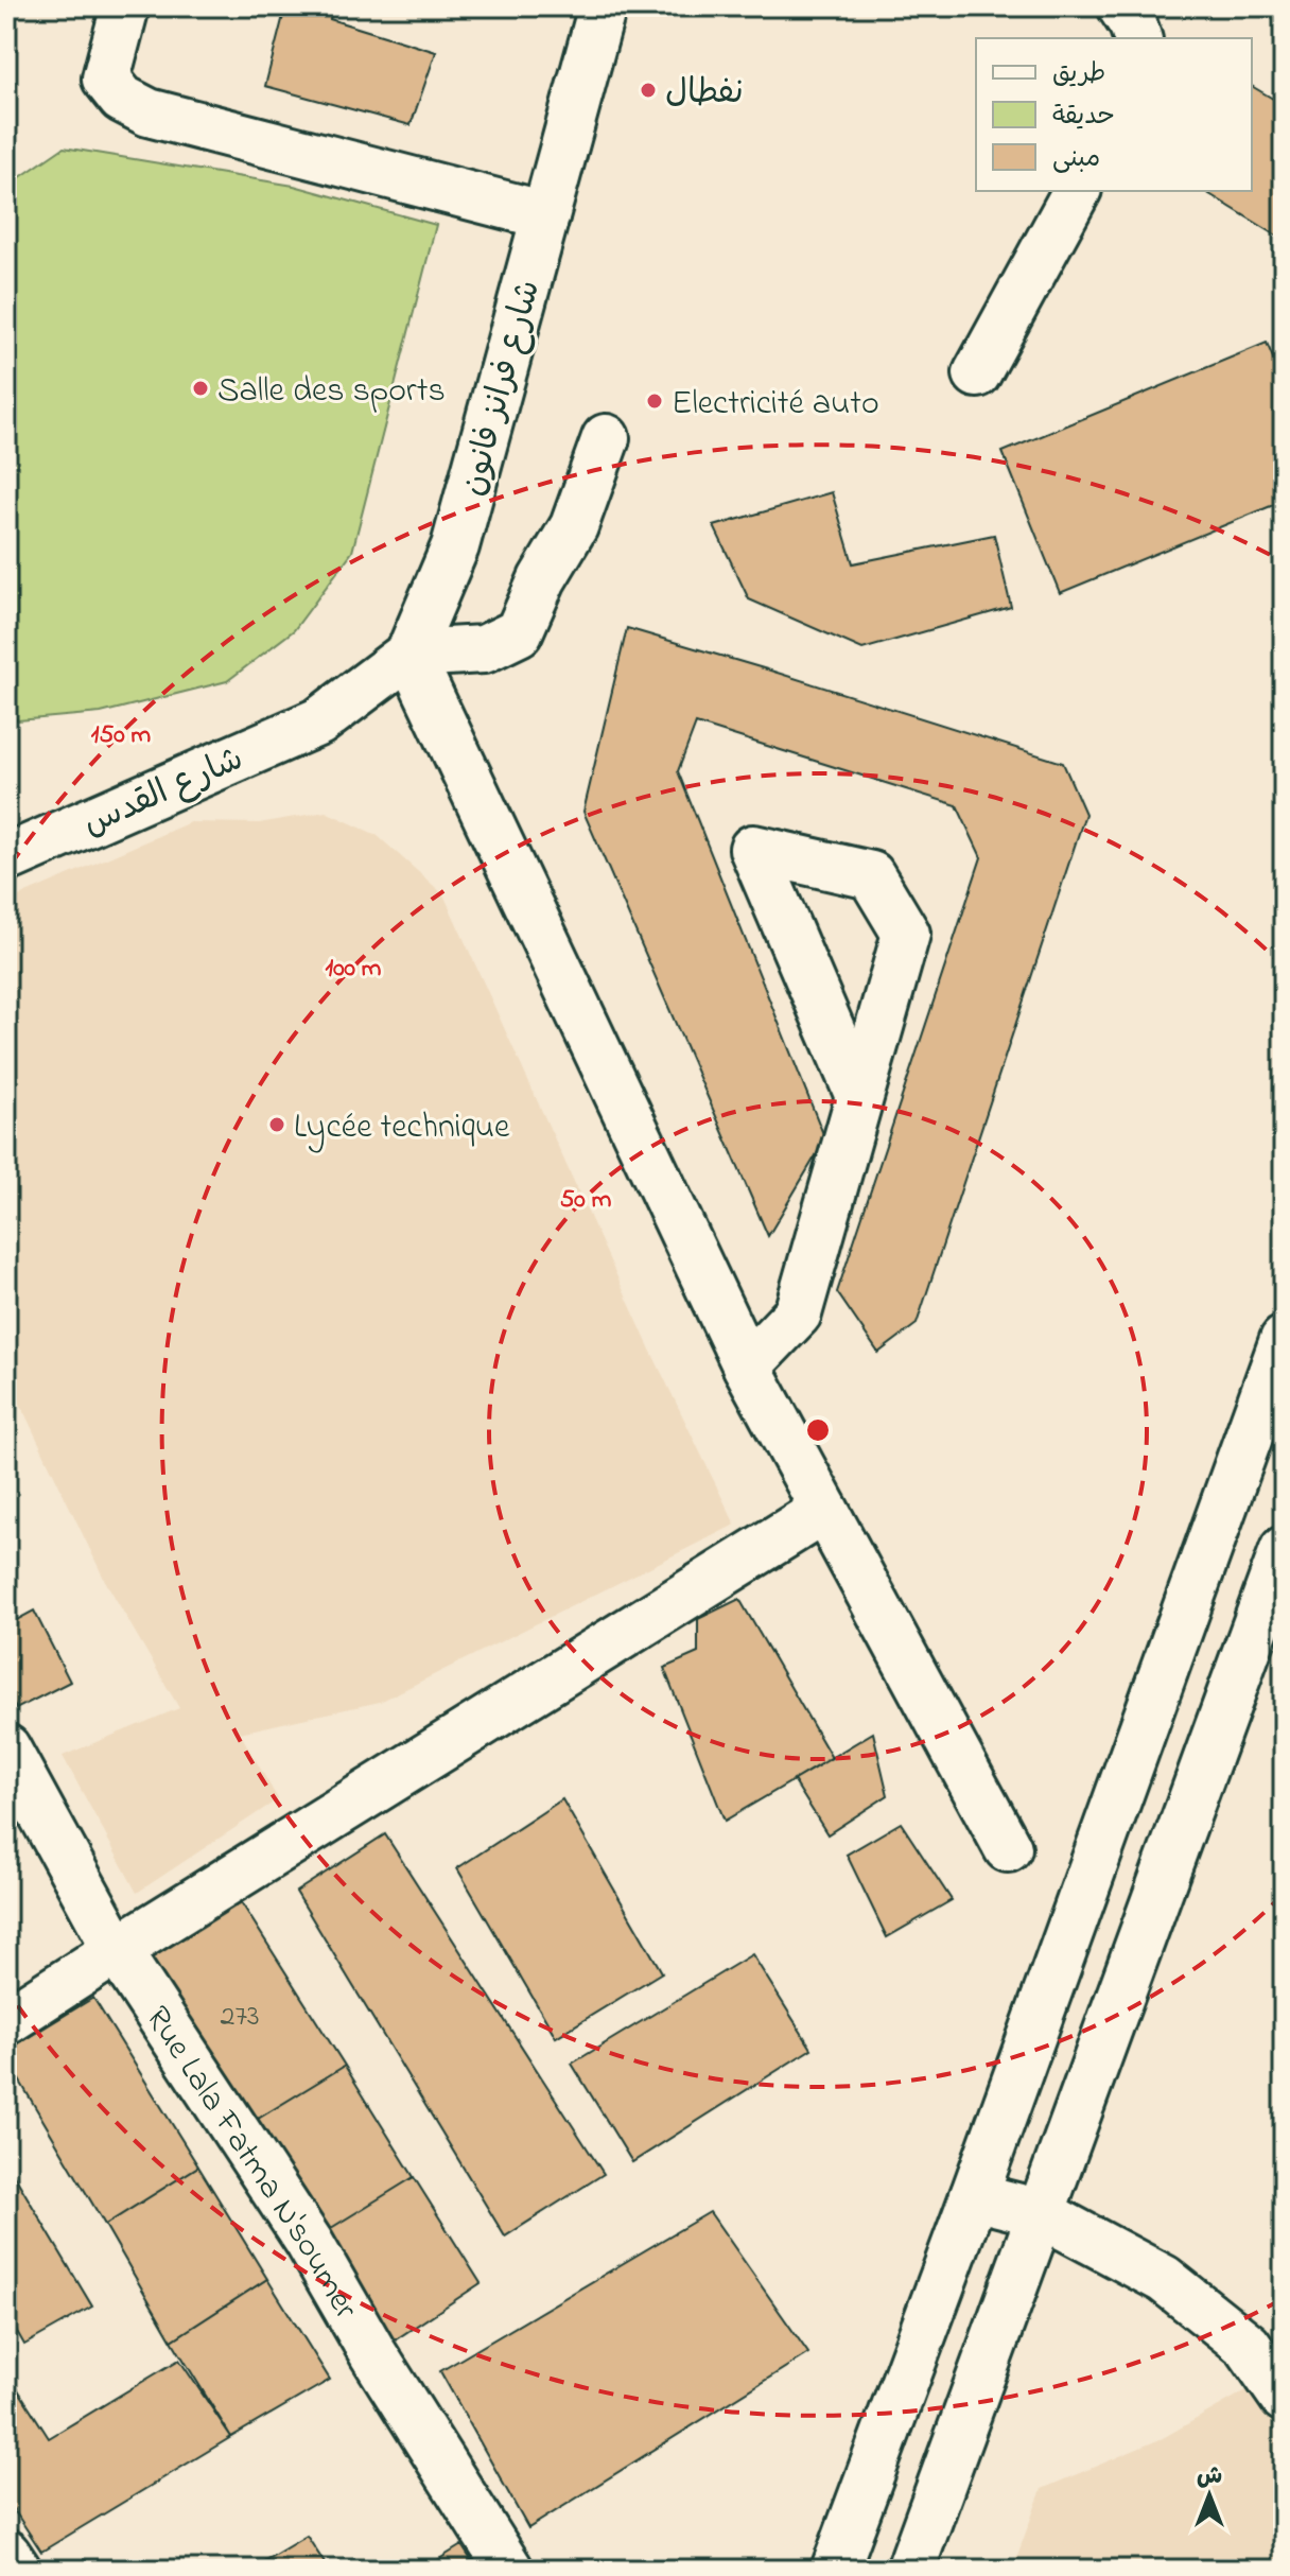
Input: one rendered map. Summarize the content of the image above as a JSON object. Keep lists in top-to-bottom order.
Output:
{
  "streets": {
    "main road": ["شارع فرانز فانون", "شارع القدس", "Rue Lala Fatma N'soumer"]
  },
  "crossings": [
    ["شارع فرانز فانون", "شارع القدس"]
  ],
  "places": [
    "نفطال",
    "Salle des sports",
    "Electricité auto",
    "Lycée technique"
  ],
  "house_numbers": ["273"],
  "legend": ["طريق", "حديقة", "مبنى"],
  "north": "top",
  "rings": ["150 m", "100 m", "50 m"]
}
